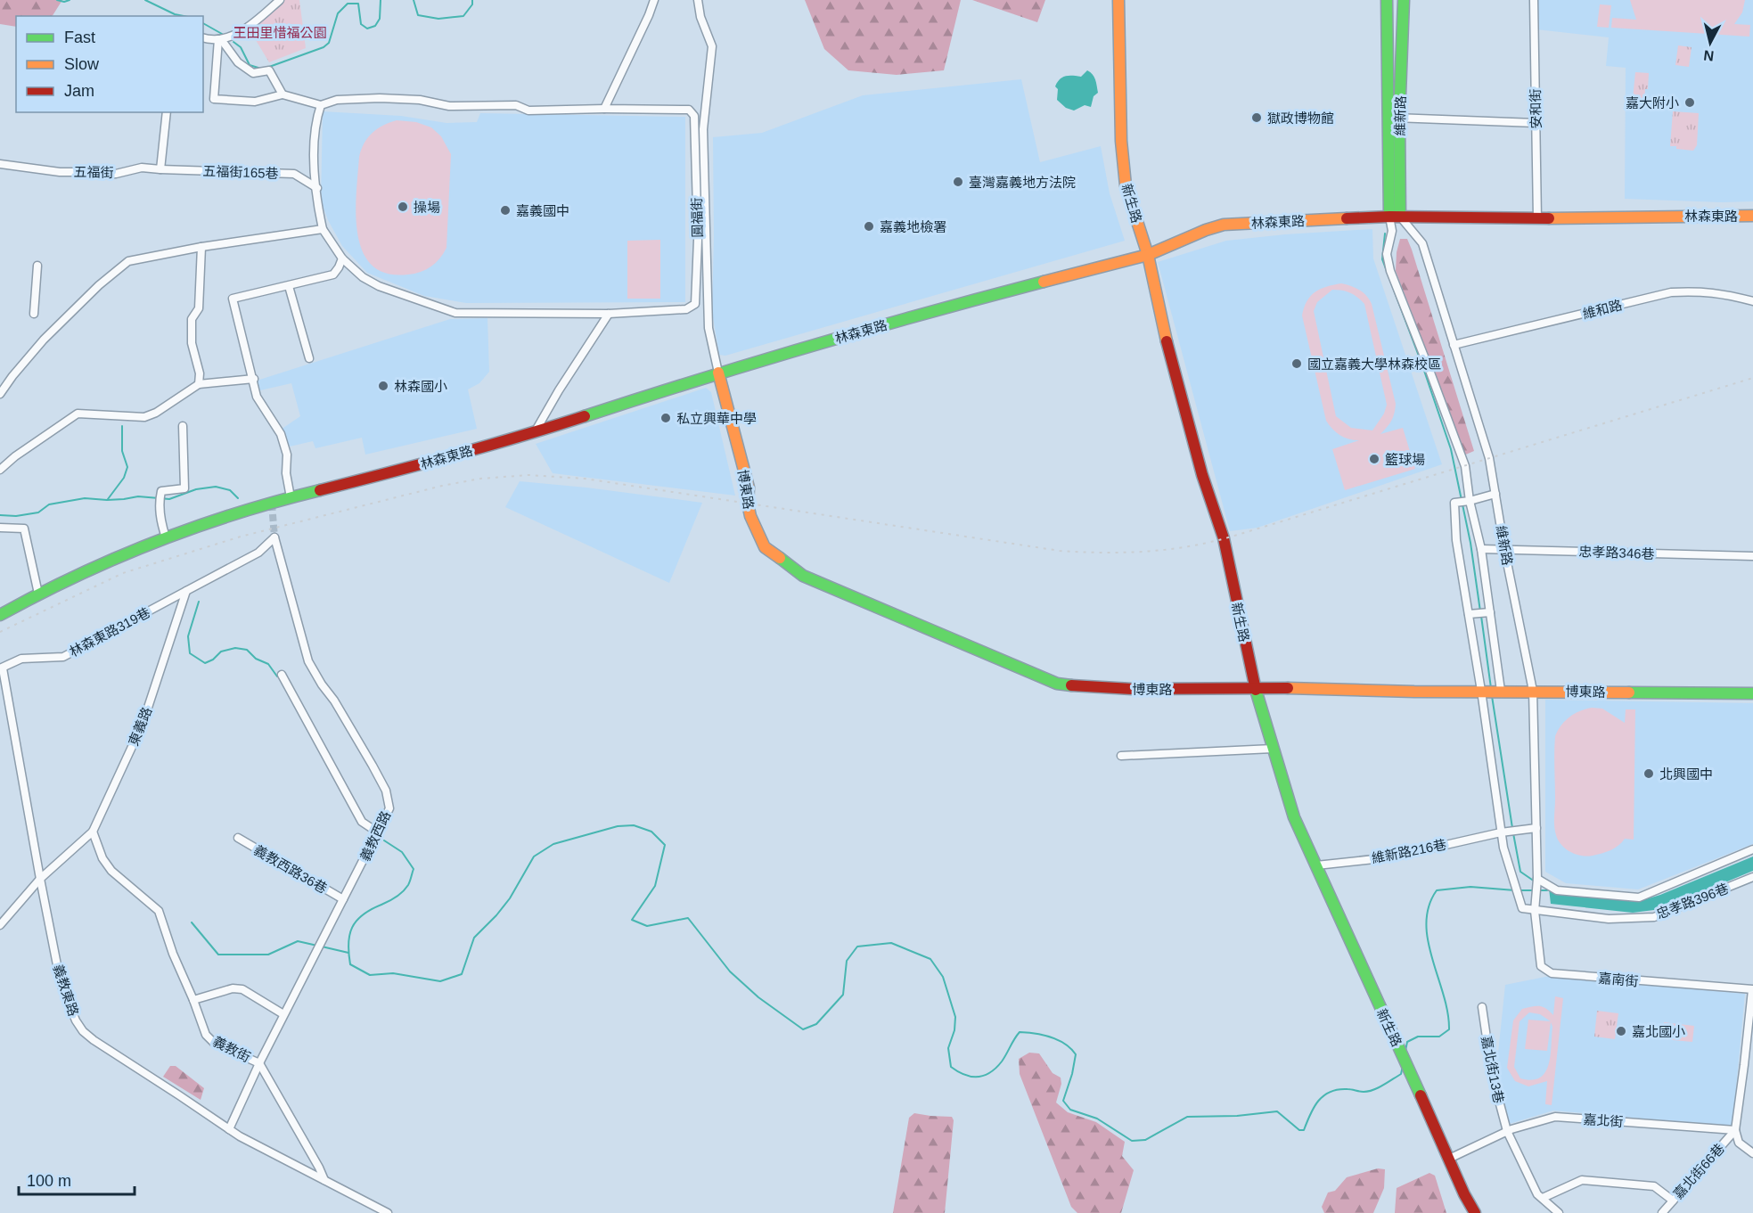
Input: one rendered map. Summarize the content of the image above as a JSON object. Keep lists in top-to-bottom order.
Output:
{
  "streets": {
    "street": [
      "安和街",
      "維新路",
      "五福街",
      "五福街165巷",
      "新生路",
      "林森東路",
      "圓福街",
      "維和路",
      "博東路",
      "忠孝路346巷",
      "林森東路319巷",
      "東義路",
      "義教西路",
      "維新路216巷",
      "義教西路36巷",
      "忠孝路396巷",
      "嘉南街",
      "義教東路",
      "義教街",
      "嘉北街13巷",
      "嘉北街",
      "嘉北街66巷"
    ]
  },
  "crossings": [
    ["安和街", "林森東路"],
    ["維新路", "林森東路"],
    ["維新路", "維和路"],
    ["維新路", "博東路"],
    ["維新路", "忠孝路346巷"],
    ["維新路", "維新路216巷"],
    ["維新路", "嘉南街"],
    ["五福街", "五福街165巷"],
    ["新生路", "林森東路"],
    ["新生路", "博東路"],
    ["新生路", "維新路216巷"],
    ["新生路", "嘉北街"],
    ["林森東路", "圓福街"],
    ["林森東路", "博東路"],
    ["圓福街", "博東路"],
    ["林森東路319巷", "東義路"],
    ["林森東路319巷", "義教西路"],
    ["林森東路319巷", "義教東路"],
    ["東義路", "義教西路"],
    ["東義路", "義教東路"],
    ["東義路", "義教街"],
    ["義教西路", "義教西路36巷"],
    ["義教西路", "義教東路"],
    ["義教西路", "義教街"],
    ["忠孝路396巷", "嘉南街"],
    ["義教東路", "義教街"],
    ["嘉北街13巷", "嘉北街"],
    ["嘉北街", "嘉北街66巷"]
  ],
  "parks": ["王田里惜福公園"],
  "places": [
    "嘉大附小",
    "獄政博物館",
    "臺灣嘉義地方法院",
    "操場",
    "嘉義國中",
    "嘉義地檢署",
    "國立嘉義大學林森校區",
    "林森國小",
    "私立興華中學",
    "籃球場",
    "北興國中",
    "嘉北國小"
  ],
  "legend": ["Fast", "Slow", "Jam"],
  "scale_bar": "100 m",
  "north": "bottom"
}
